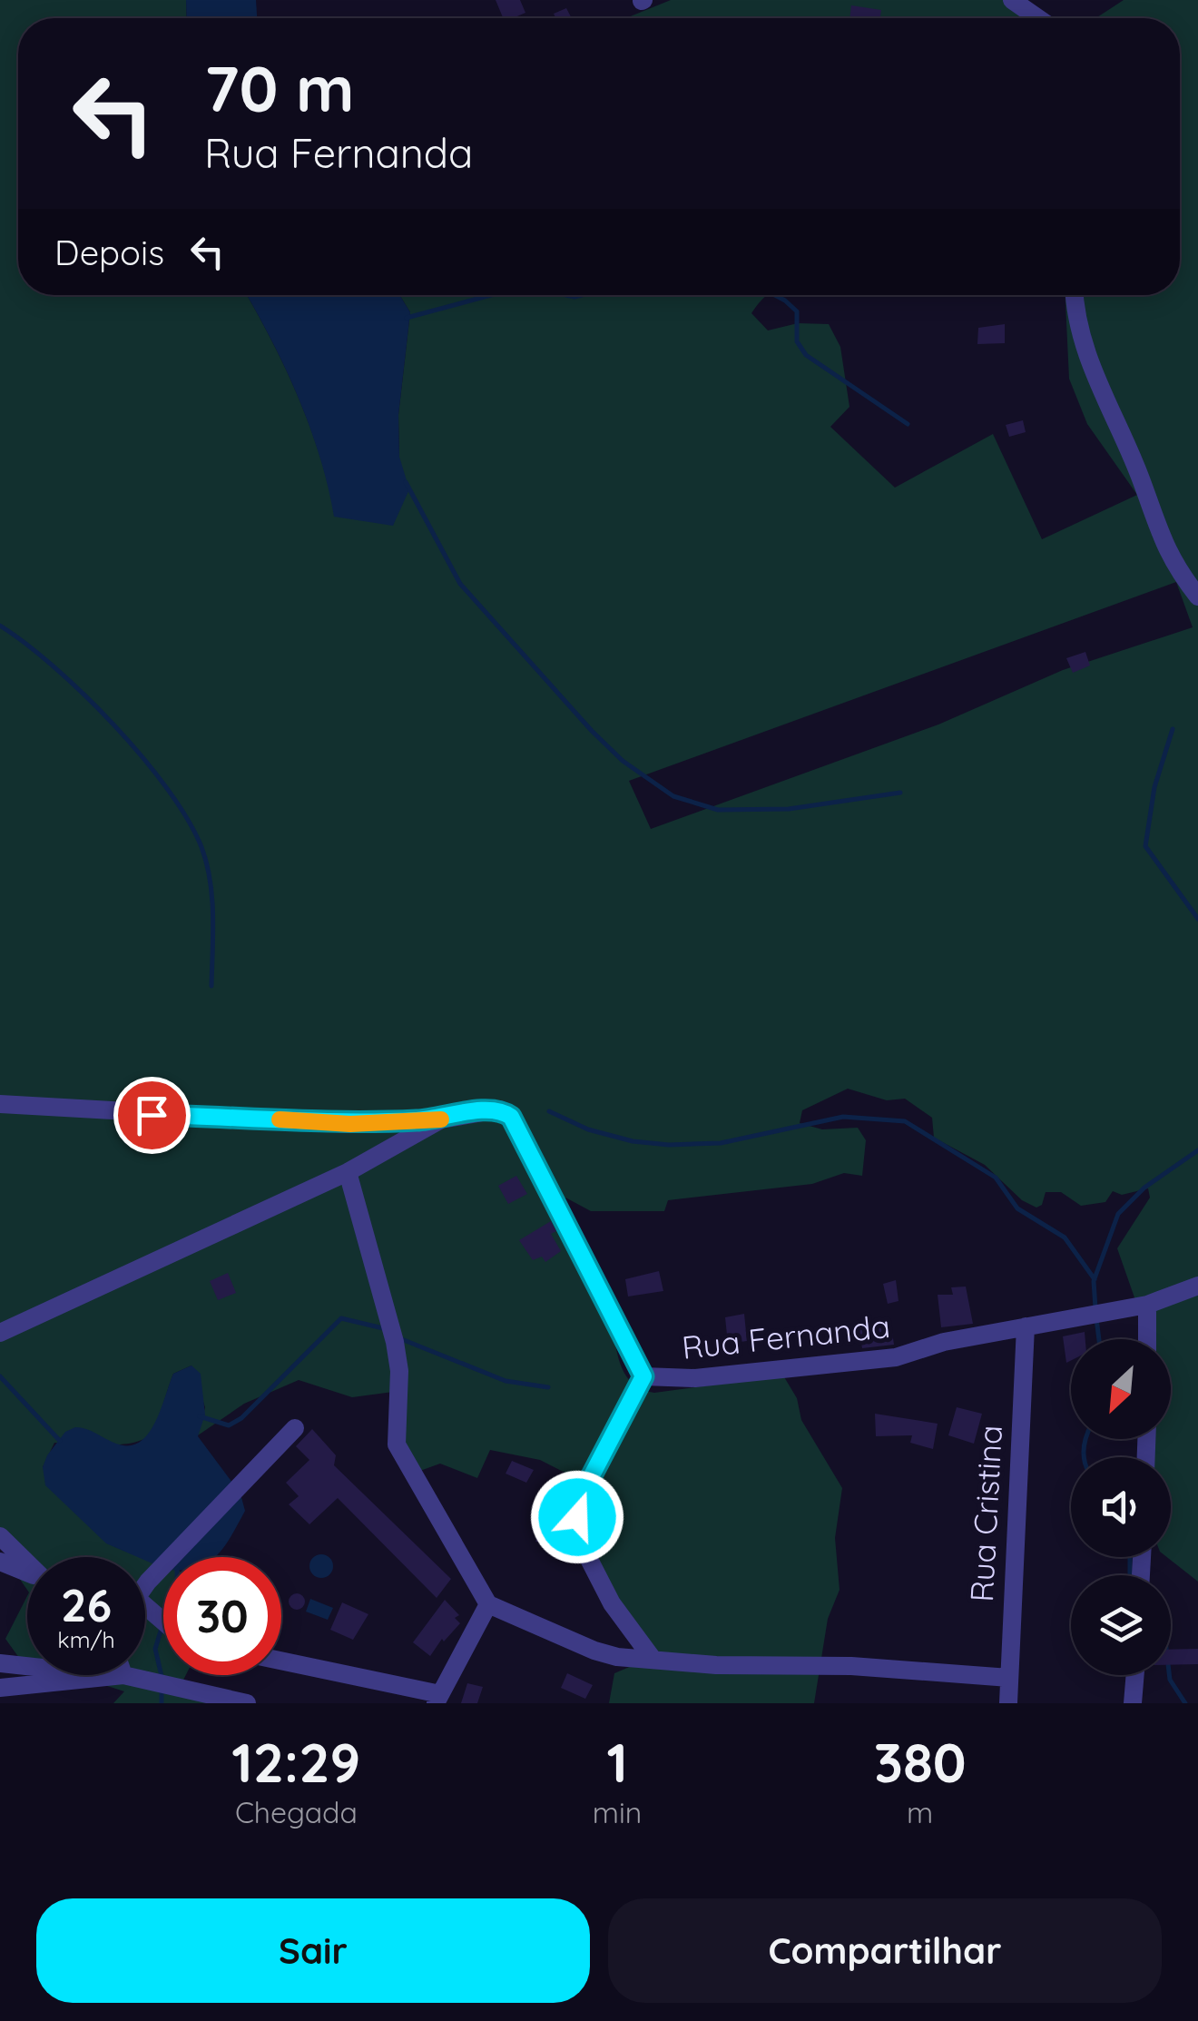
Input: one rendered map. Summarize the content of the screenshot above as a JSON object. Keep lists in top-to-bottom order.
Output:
{
  "streets": {
    "street": ["Rua Fernanda", "Rua Cristina"]
  },
  "crossings": [
    ["Rua Fernanda", "Rua Cristina"]
  ],
  "north": "bottom left",
  "page": {
    "turn": ["70 m", "Rua Fernanda"],
    "then": "Depois",
    "speed": "26 km/h",
    "limit": "30",
    "eta": [
      "12:29",
      "Chegada",
      "1",
      "min",
      "380",
      "m"
    ],
    "buttons": ["Sair", "Compartilhar"]
  }
}
